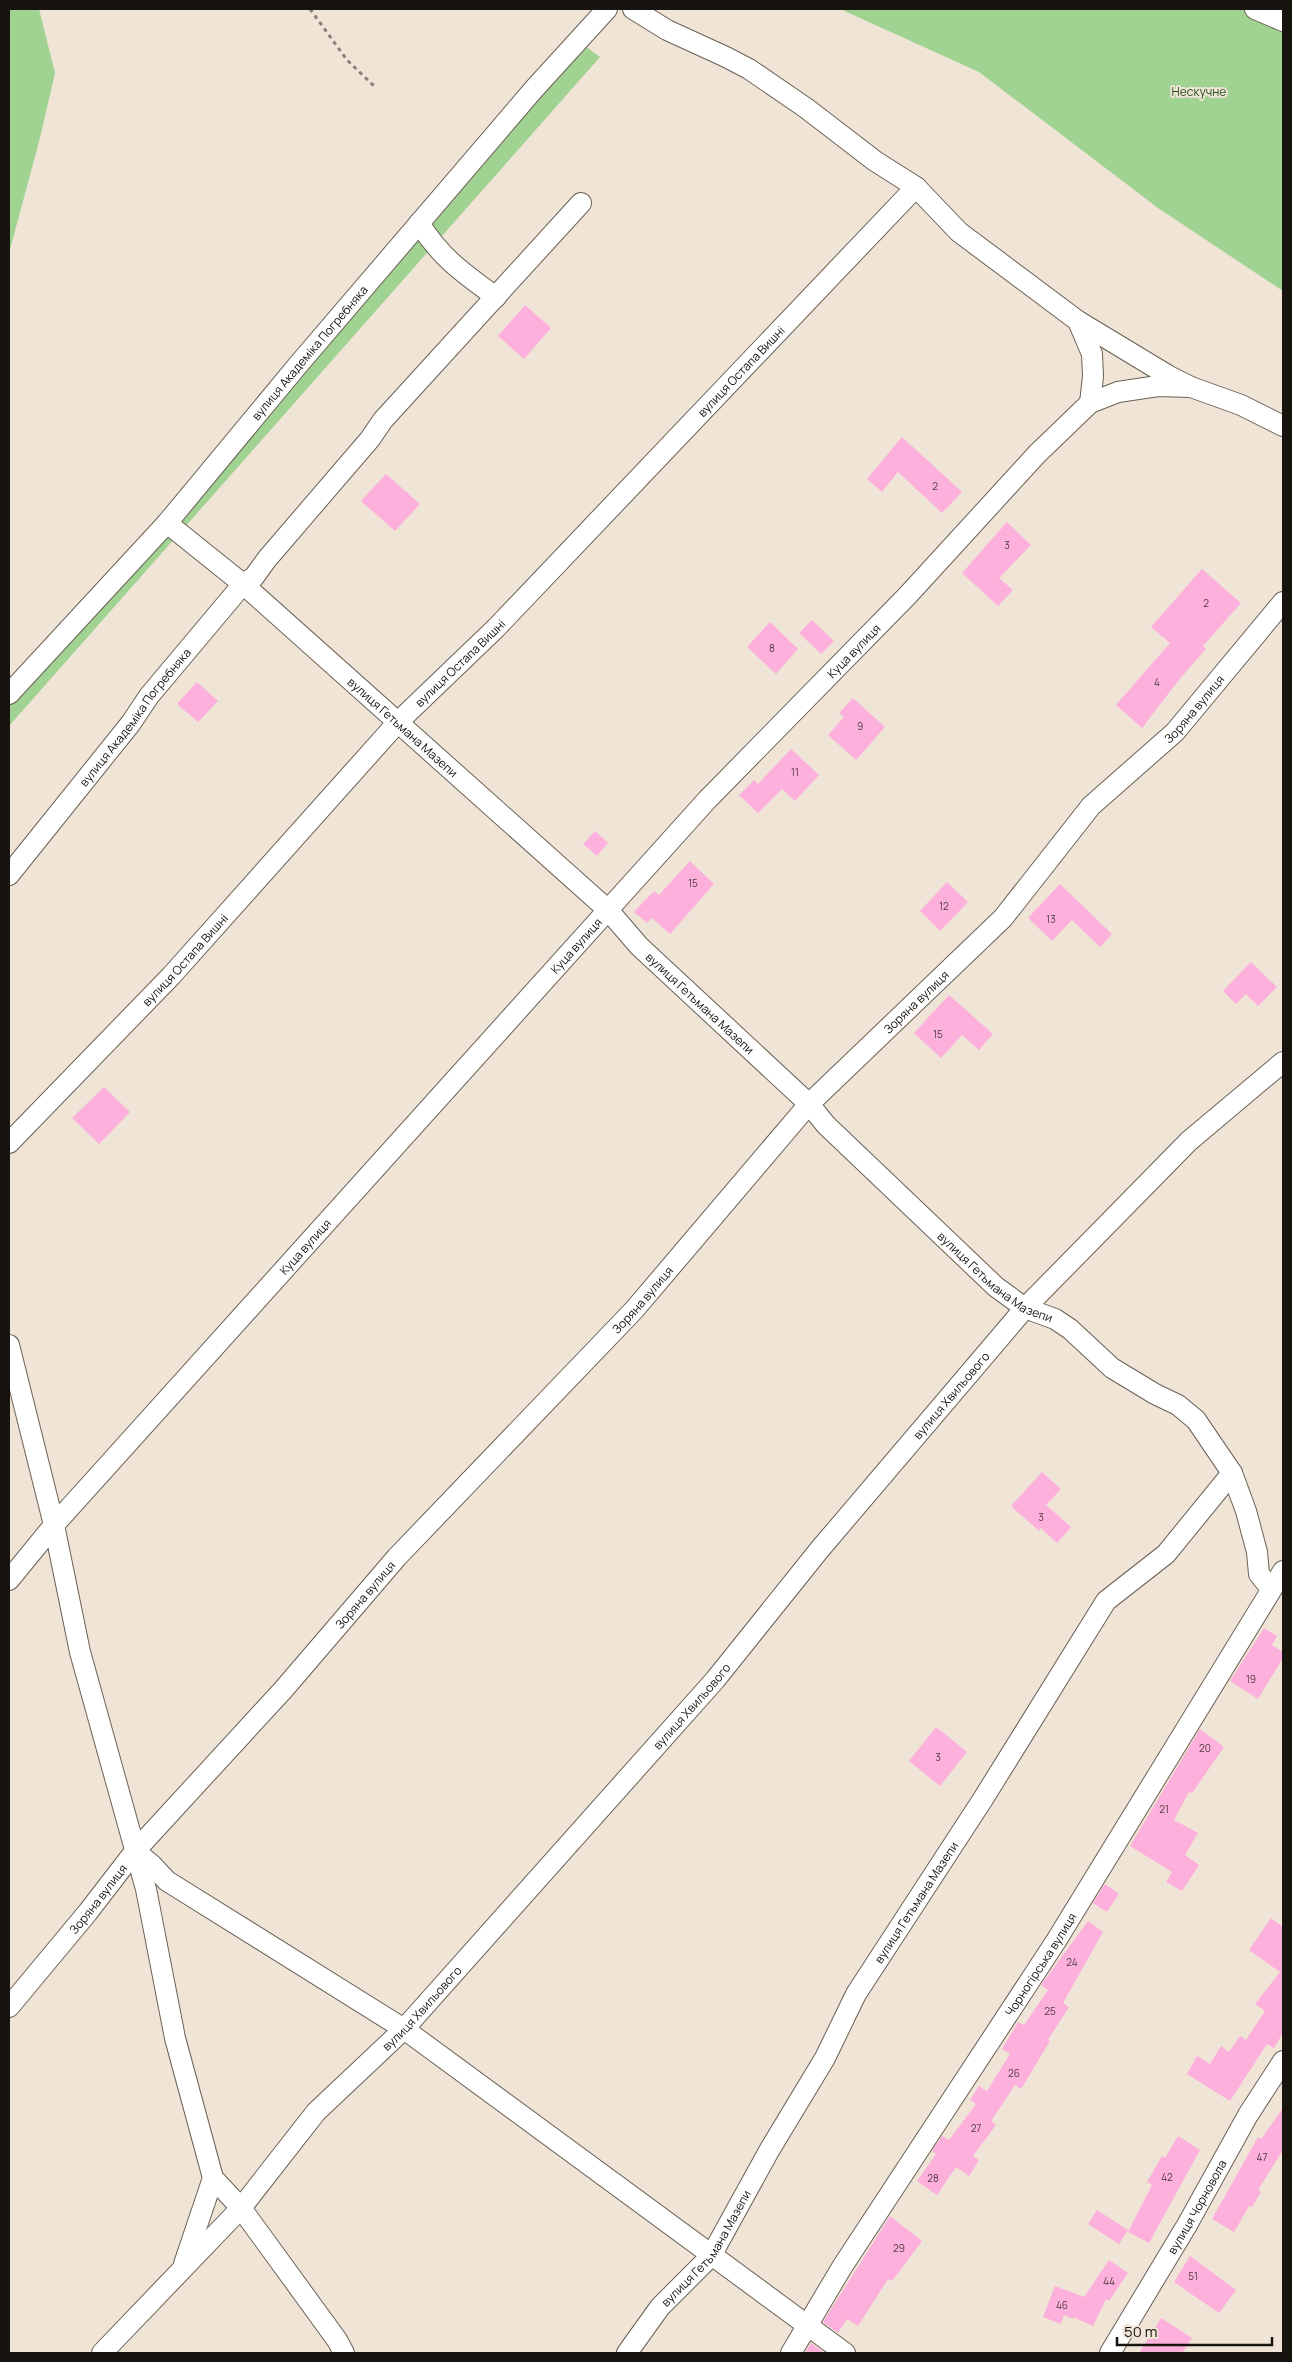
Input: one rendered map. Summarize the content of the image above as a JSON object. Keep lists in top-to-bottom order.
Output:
{
  "streets": {
    "street": [
      "вулиця Академіка Погребняка",
      "вулиця Остапа Вишні",
      "Куца вулиця",
      "Зоряна вулиця",
      "вулиця Гетьмана Мазепи",
      "вулиця Хвильового",
      "Чорногірська вулиця",
      "вулиця Чорновола"
    ]
  },
  "crossings": [
    ["вулиця Академіка Погребняка", "вулиця Гетьмана Мазепи"],
    ["вулиця Остапа Вишні", "вулиця Гетьмана Мазепи"],
    ["Куца вулиця", "вулиця Гетьмана Мазепи"],
    ["Зоряна вулиця", "вулиця Гетьмана Мазепи"],
    ["вулиця Гетьмана Мазепи", "вулиця Хвильового"],
    ["вулиця Гетьмана Мазепи", "Чорногірська вулиця"]
  ],
  "parks": ["Нескучне"],
  "house_numbers": [
    "2",
    "3",
    "2",
    "8",
    "4",
    "9",
    "11",
    "15",
    "12",
    "13",
    "15",
    "3",
    "19",
    "20",
    "3",
    "21",
    "24",
    "25",
    "26",
    "27",
    "47",
    "42",
    "28",
    "29",
    "51",
    "44",
    "46"
  ],
  "scale_bar": "50 m"
}
